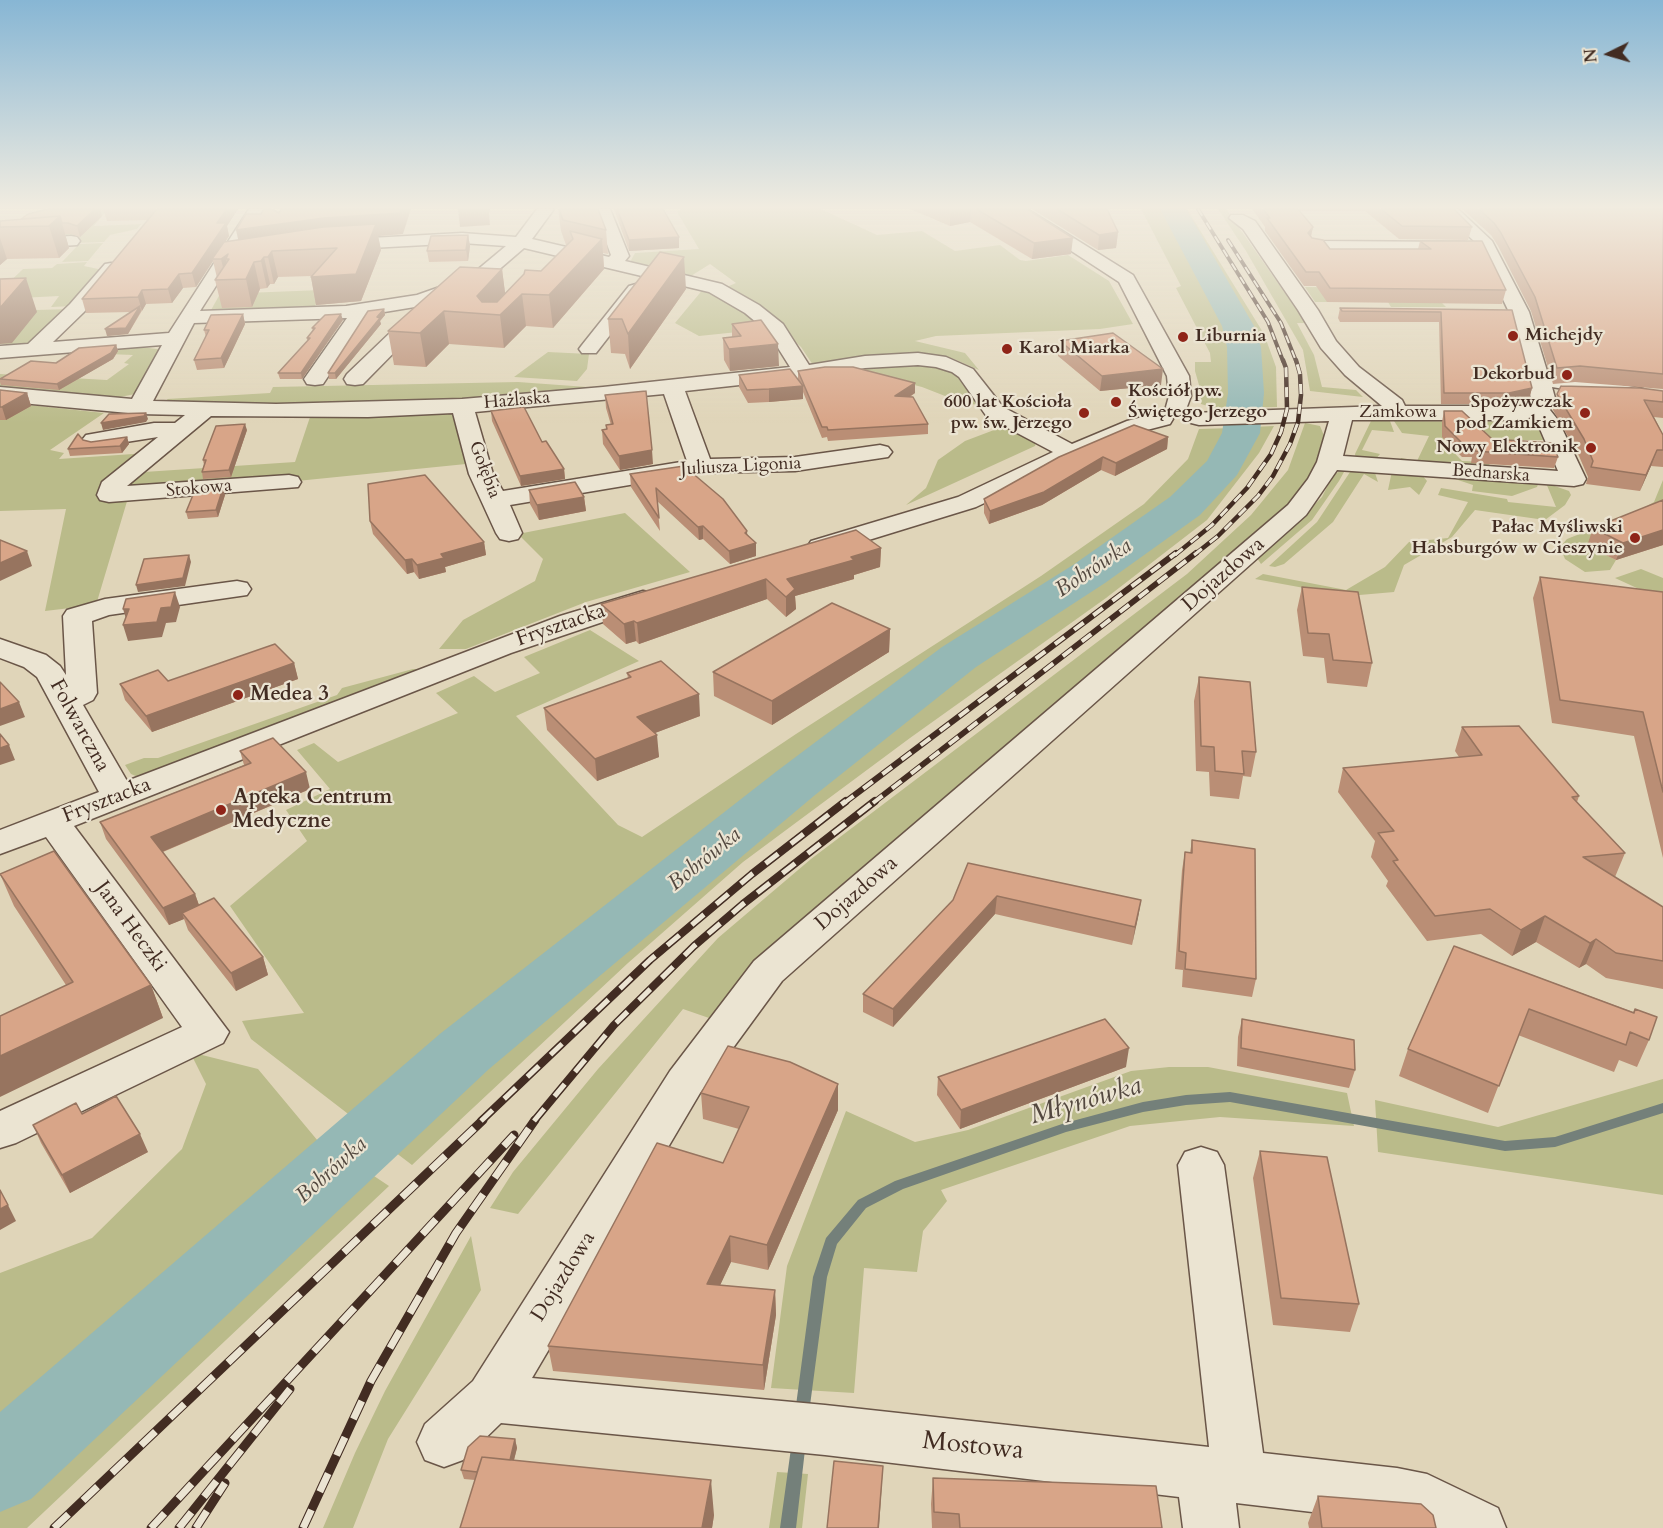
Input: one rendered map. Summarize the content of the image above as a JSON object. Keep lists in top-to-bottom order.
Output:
{
  "streets": {
    "street": [
      "Hażlaska",
      "Zamkowa",
      "Juliusza Ligonia",
      "Gołębia",
      "Bednarska",
      "Stokowa",
      "Dojazdowa",
      "Frysztacka",
      "Folwarczna",
      "Jana Heczki",
      "Mostowa"
    ]
  },
  "crossings": [
    ["Hażlaska", "Gołębia"],
    ["Zamkowa", "Bednarska"],
    ["Zamkowa", "Dojazdowa"],
    ["Juliusza Ligonia", "Gołębia"],
    ["Bednarska", "Dojazdowa"],
    ["Dojazdowa", "Mostowa"],
    ["Frysztacka", "Folwarczna"],
    ["Frysztacka", "Jana Heczki"]
  ],
  "water": ["Bobrówka", "Młynówka"],
  "places": [
    "Michejdy",
    "Liburnia",
    "Karol Miarka",
    "Dekorbud",
    "Kościół pw. Świętego Jerzego",
    "600 lat Kościoła pw. św. Jerzego",
    "Spożywczak pod Zamkiem",
    "Nowy Elektronik",
    "Pałac Myśliwski Habsburgów w Cieszynie",
    "Medea 3",
    "Apteka Centrum Medyczne"
  ],
  "north": "left"
}
